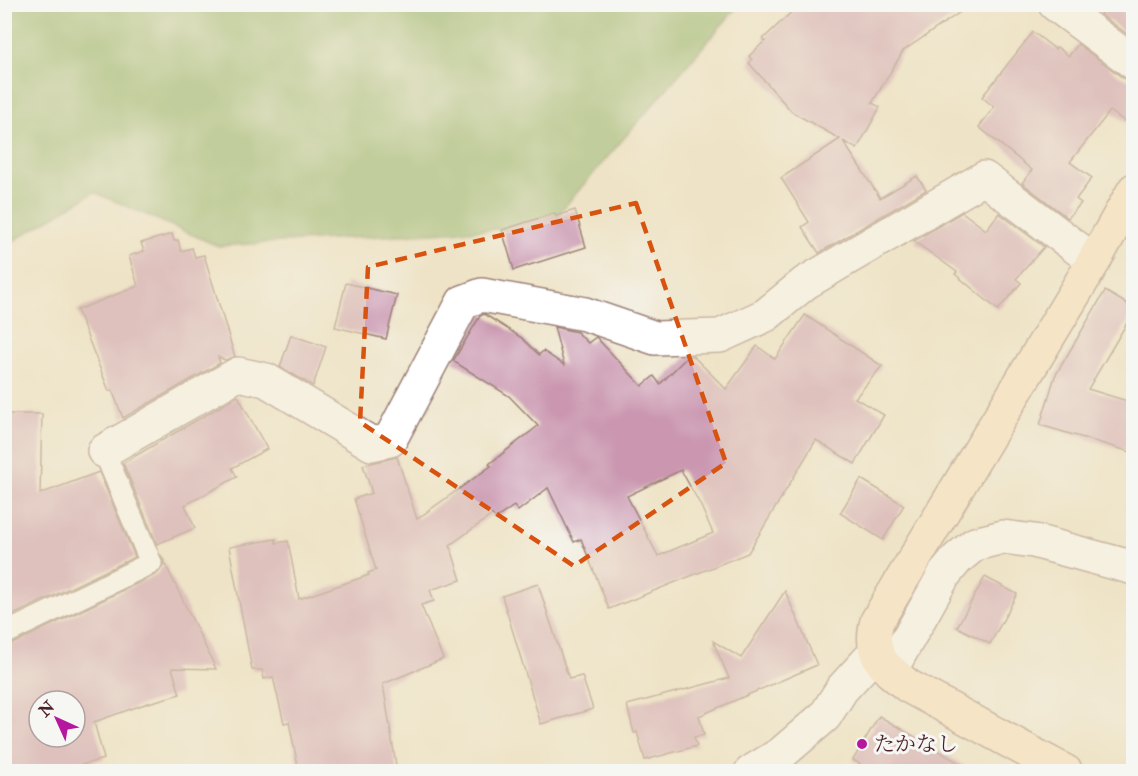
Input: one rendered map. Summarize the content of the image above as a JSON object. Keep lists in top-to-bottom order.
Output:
{
  "places": ["たかなし"],
  "north": "top left"
}
